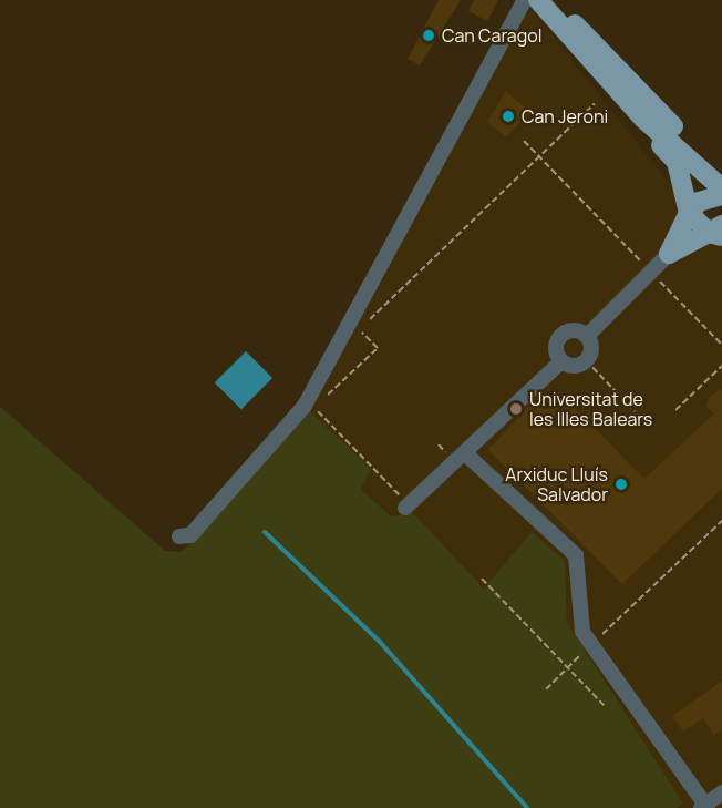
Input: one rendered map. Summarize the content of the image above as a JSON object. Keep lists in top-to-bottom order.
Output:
{
  "places": [
    "Can Caragol",
    "Can Jeroni",
    "Universitat de les Illes Balears",
    "Arxiduc Lluís Salvador"
  ]
}
